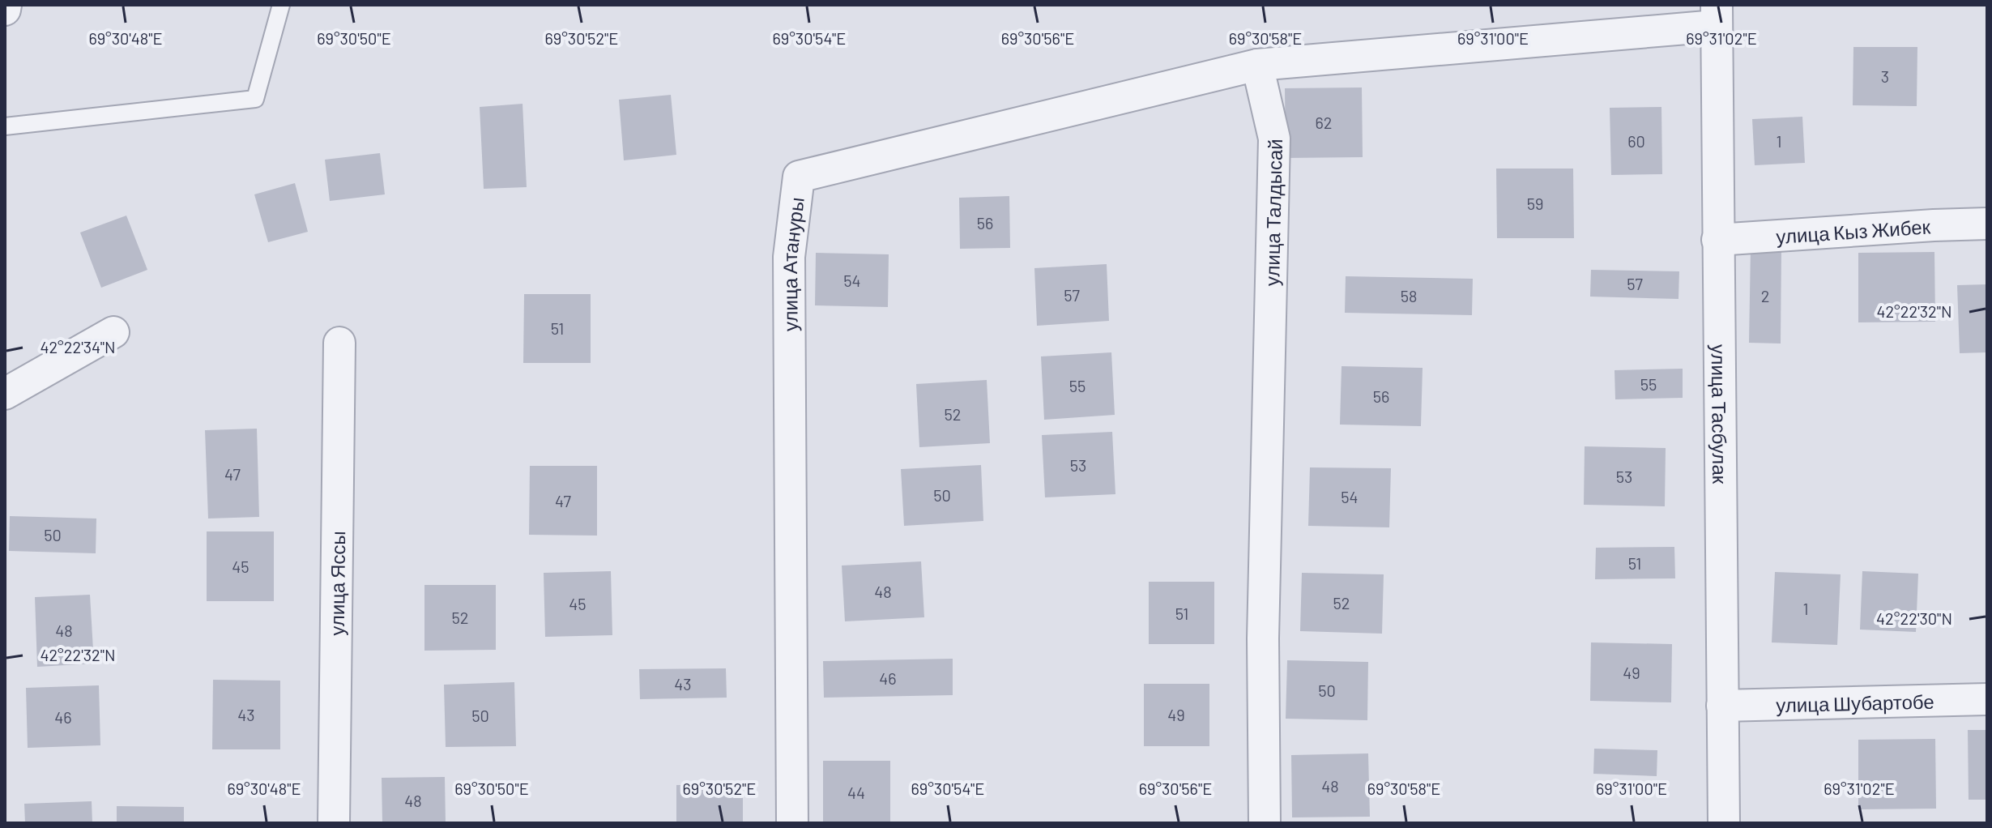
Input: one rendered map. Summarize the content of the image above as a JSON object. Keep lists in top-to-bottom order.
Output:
{
  "streets": {
    "street": [
      "улица Талдысай",
      "улица Кыз Жибек",
      "улица Атануры",
      "улица Тасбулак",
      "улица Яссы",
      "улица Шубартобе"
    ]
  },
  "crossings": [
    ["улица Талдысай", "улица Атануры"],
    ["улица Кыз Жибек", "улица Тасбулак"],
    ["улица Тасбулак", "улица Шубартобе"]
  ],
  "house_numbers": [
    "3",
    "62",
    "60",
    "1",
    "59",
    "56",
    "54",
    "57",
    "57",
    "58",
    "2",
    "51",
    "55",
    "55",
    "56",
    "52",
    "53",
    "47",
    "53",
    "50",
    "54",
    "47",
    "50",
    "51",
    "45",
    "48",
    "52",
    "45",
    "1",
    "51",
    "52",
    "48",
    "49",
    "46",
    "43",
    "50",
    "43",
    "49",
    "50",
    "46",
    "48",
    "44",
    "48"
  ],
  "coordinates": [
    "69°30'48\"E",
    "69°30'50\"E",
    "69°30'52\"E",
    "69°30'56\"E",
    "69°30'58\"E",
    "69°31'00\"E",
    "69°30'54\"E",
    "69°31'02\"E",
    "42°22'32\"N",
    "42°22'34\"N",
    "42°22'30\"N"
  ]
}
